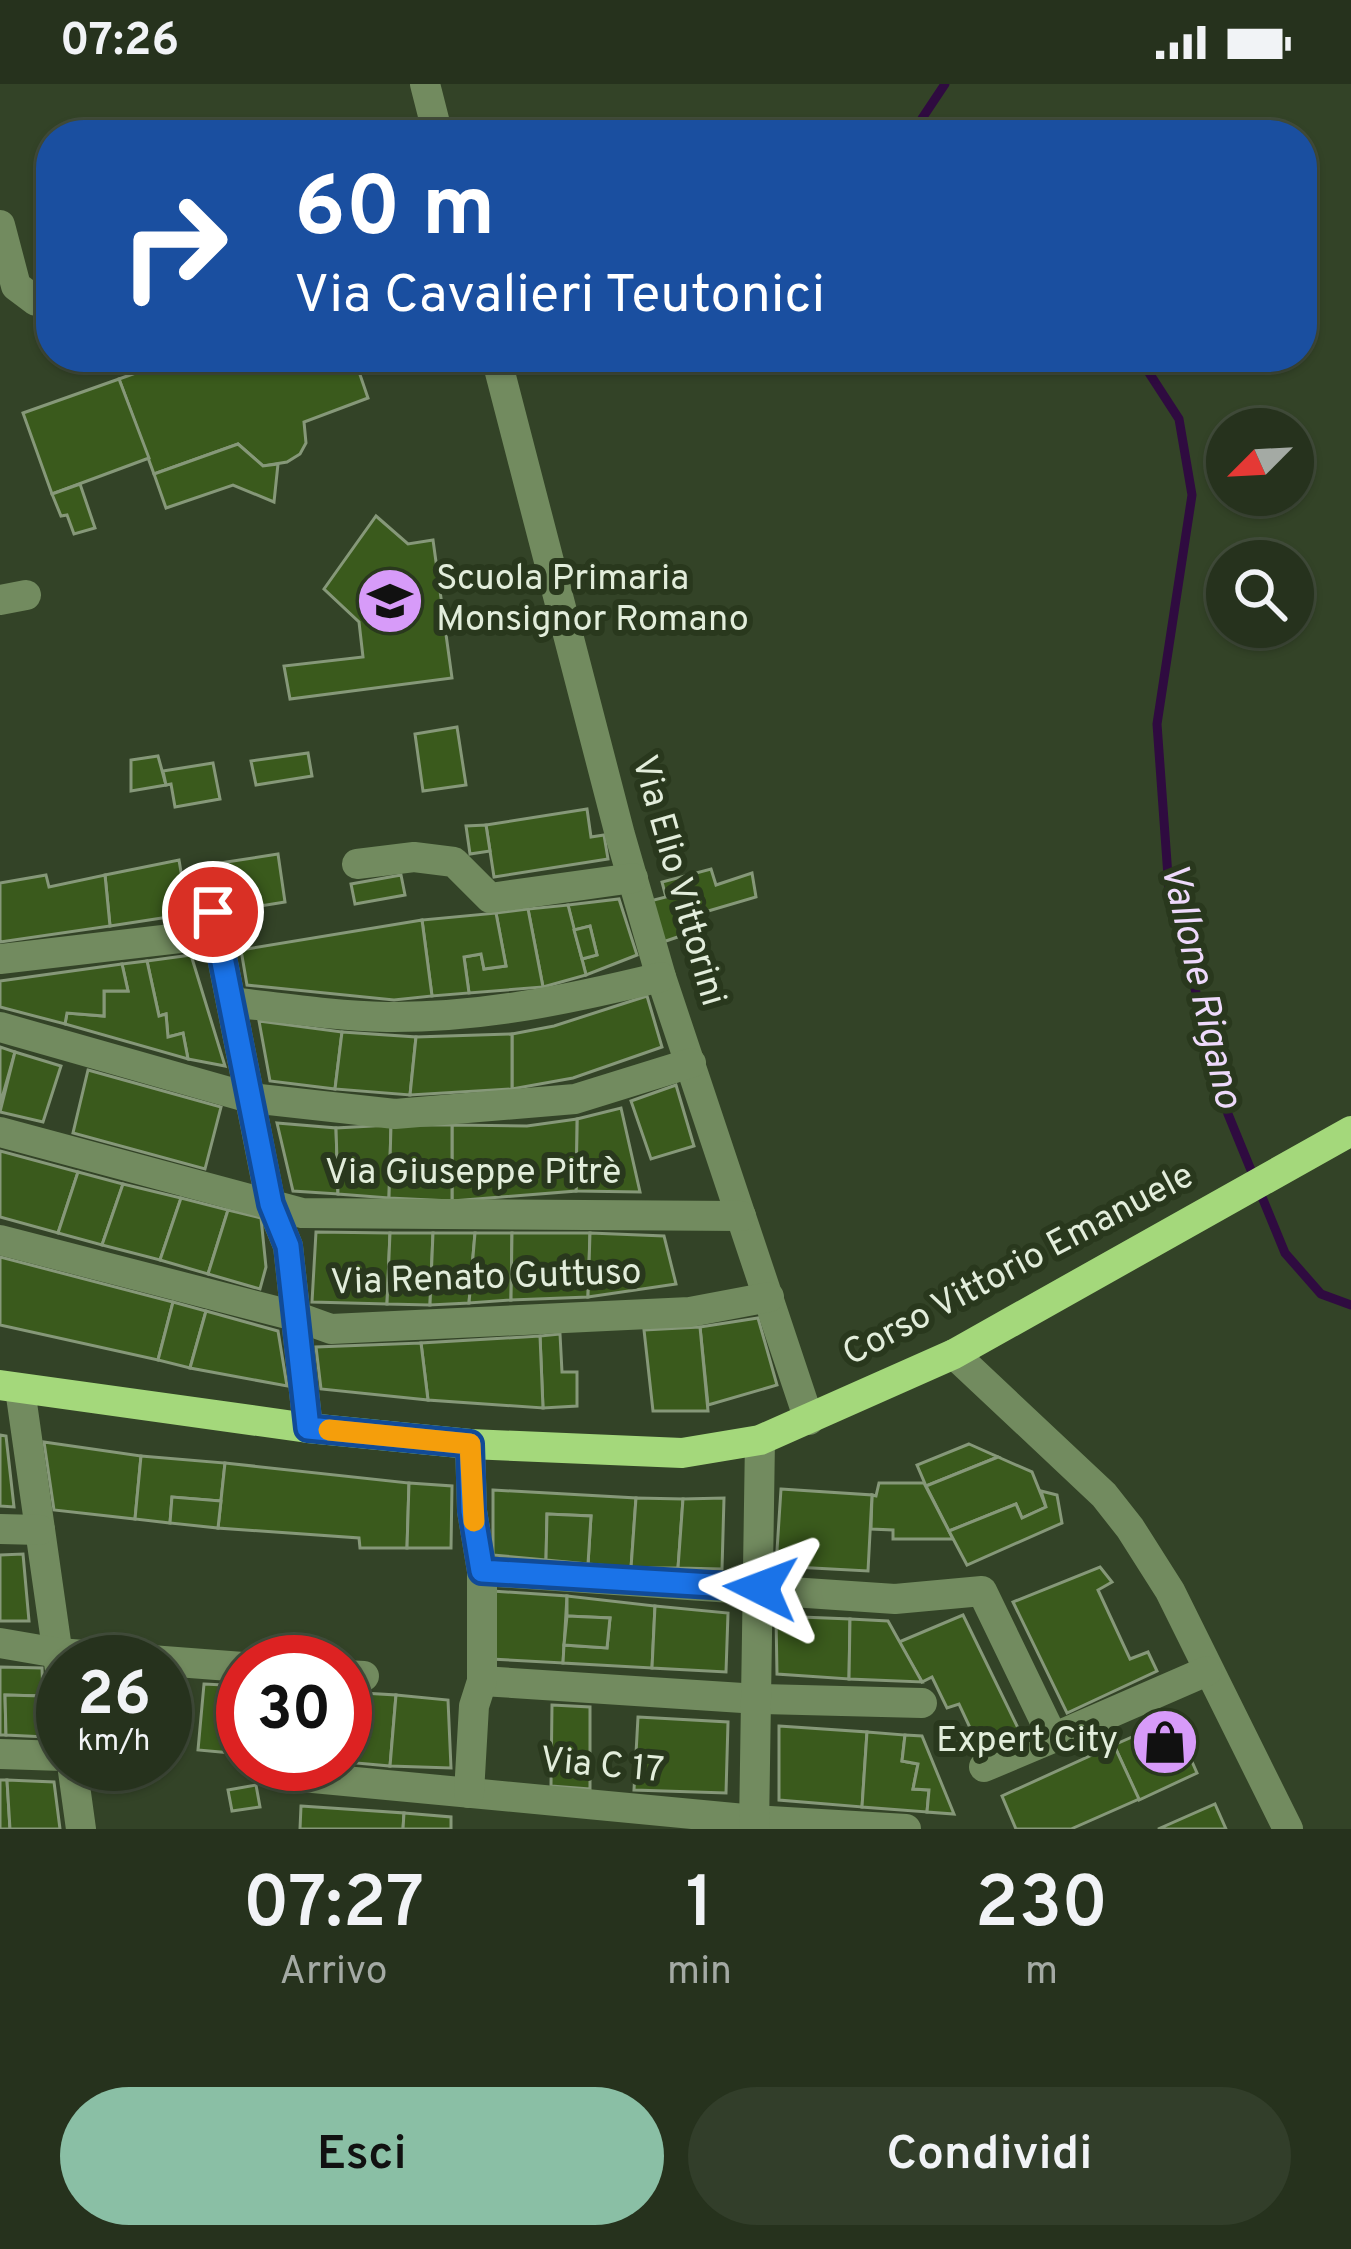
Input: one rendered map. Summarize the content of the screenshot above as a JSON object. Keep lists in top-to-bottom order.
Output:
{
  "streets": {
    "main road": ["Corso Vittorio Emanuele"],
    "street": [
      "Via Elio Vittorini",
      "Via Giuseppe Pitrè",
      "Via Renato Guttuso",
      "Via C 17"
    ]
  },
  "crossings": [
    ["Via Elio Vittorini", "Via Giuseppe Pitrè"],
    ["Via Elio Vittorini", "Corso Vittorio Emanuele"],
    ["Via Elio Vittorini", "Via Renato Guttuso"]
  ],
  "water": ["Vallone Rigano"],
  "places": {
    "school or university": ["Scuola Primaria Monsignor Romano"],
    "shop": ["Expert City"]
  },
  "north": "bottom left",
  "page": {
    "status": "07:26",
    "turn": ["60 m", "Via Cavalieri Teutonici"],
    "speed": "26 km/h",
    "limit": "30",
    "eta": [
      "07:27",
      "Arrivo",
      "1",
      "min",
      "230",
      "m"
    ],
    "buttons": ["Esci", "Condividi"]
  }
}
